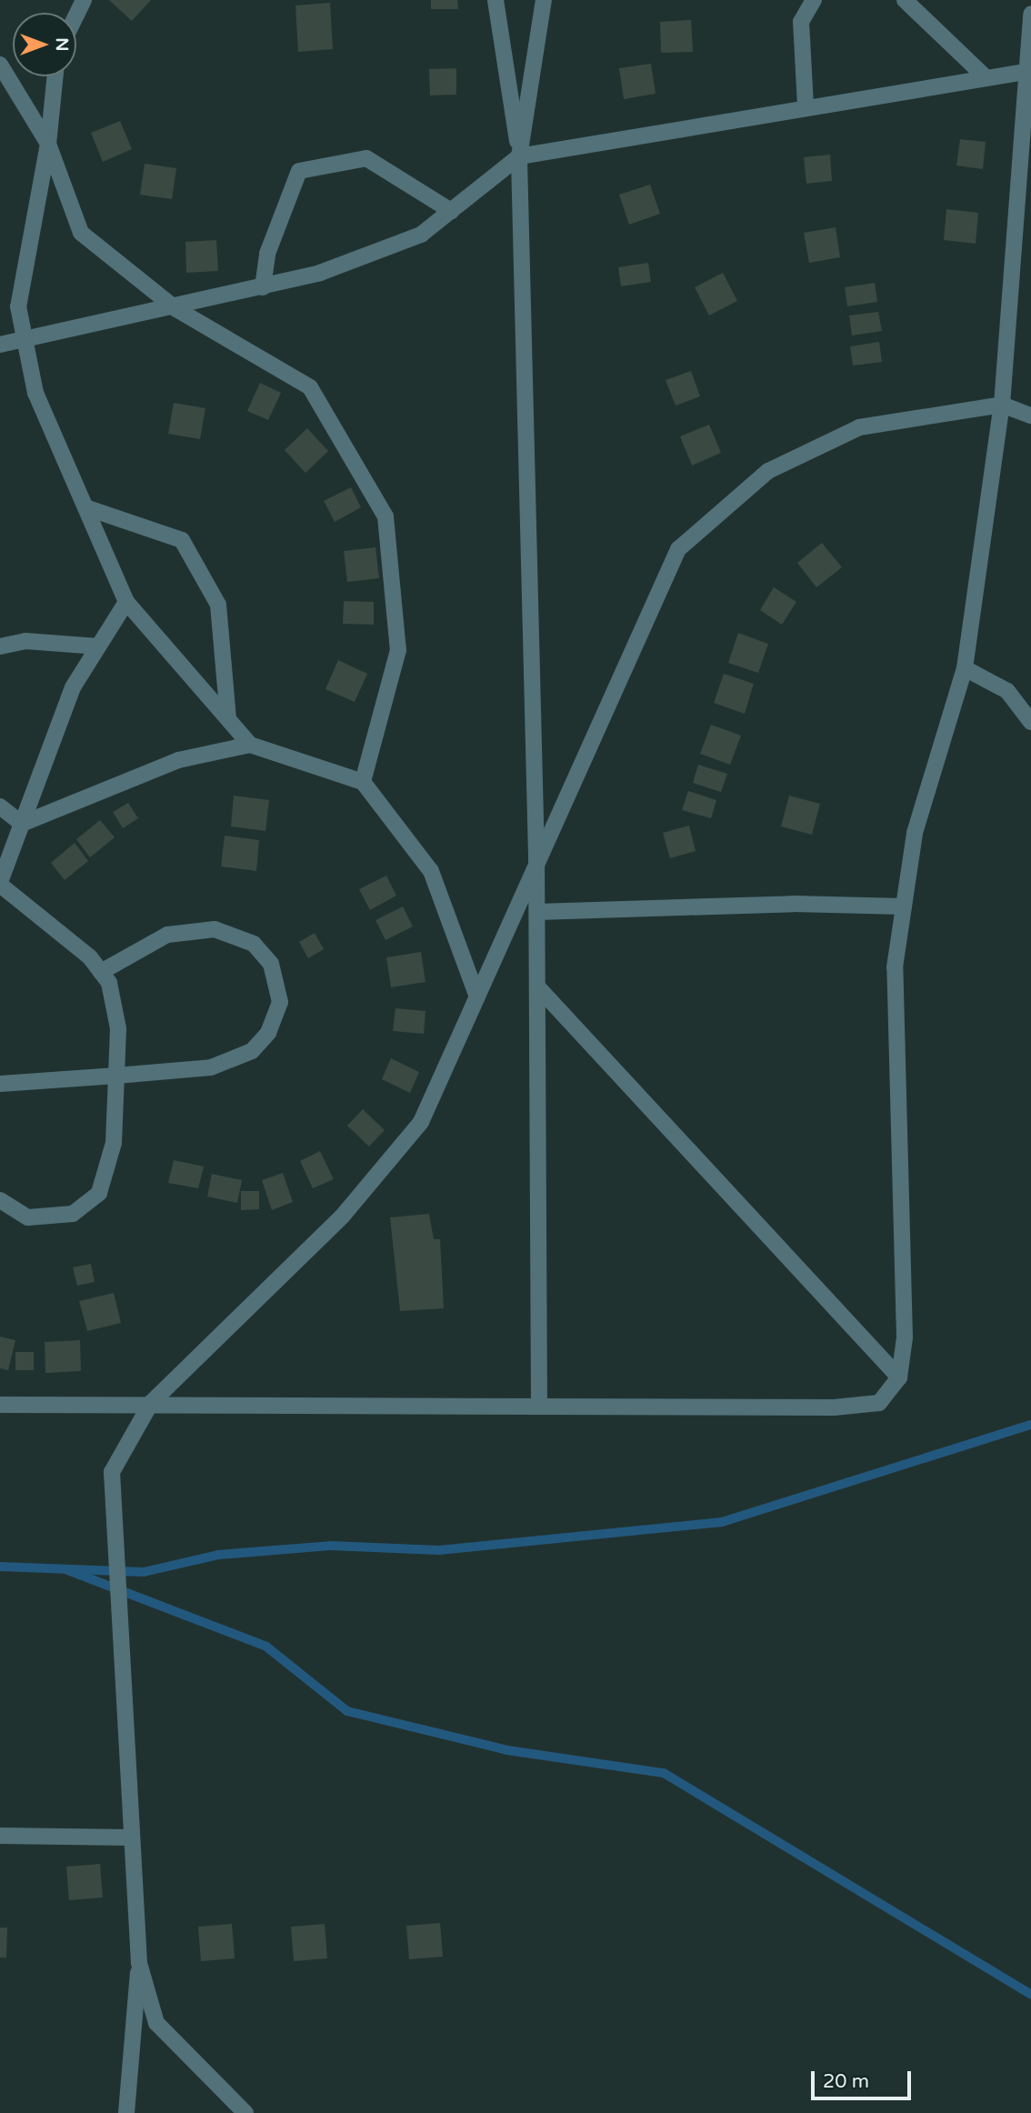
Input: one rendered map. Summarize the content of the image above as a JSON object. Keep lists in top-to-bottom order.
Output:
{
  "scale_bar": "20 m",
  "north": "right"
}
